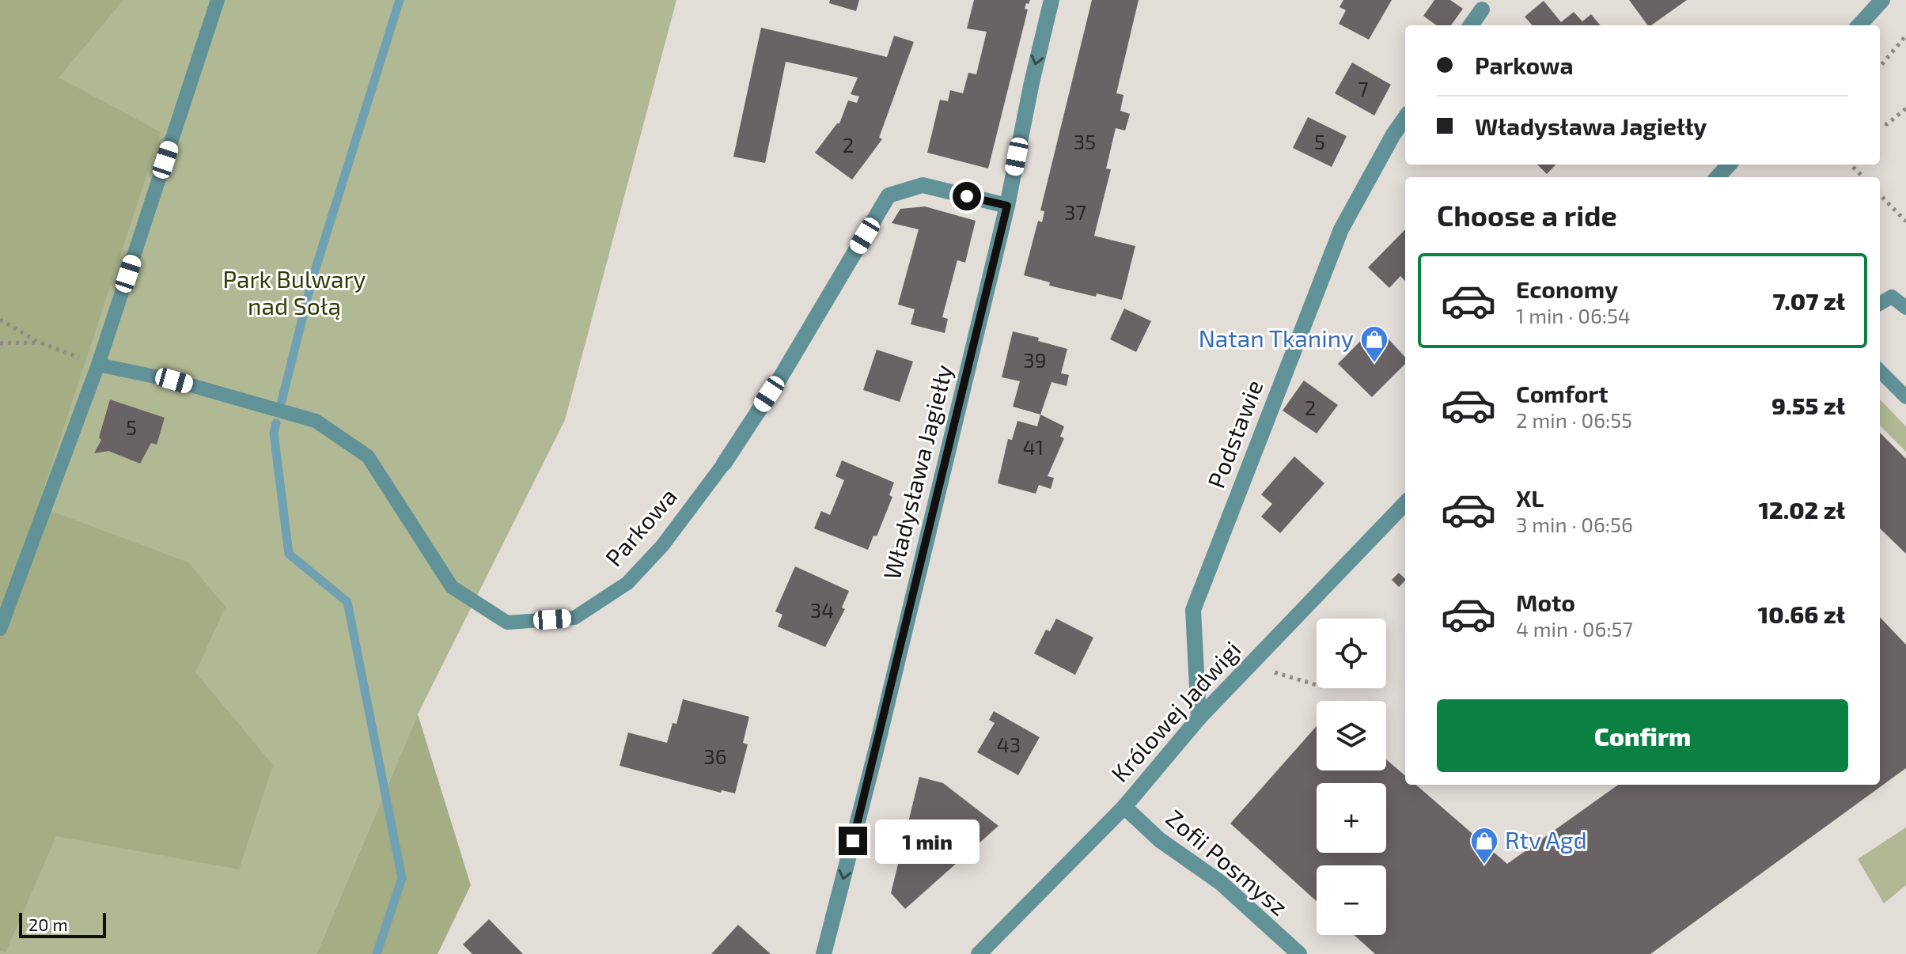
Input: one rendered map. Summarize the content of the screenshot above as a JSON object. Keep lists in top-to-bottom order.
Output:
{
  "streets": {
    "street": [
      "Podstawie",
      "Władysława Jagiełły",
      "Parkowa",
      "Królowej Jadwigi",
      "Zofii Posmysz"
    ]
  },
  "crossings": [
    ["Podstawie", "Królowej Jadwigi"],
    ["Władysława Jagiełły", "Parkowa"],
    ["Królowej Jadwigi", "Zofii Posmysz"]
  ],
  "one_way": ["Władysława Jagiełły"],
  "parks": ["Park Bulwary nad Sołą"],
  "places": {
    "shop": ["Natan Tkaniny", "Rtv Agd"]
  },
  "house_numbers": [
    "7",
    "35",
    "5",
    "2",
    "37",
    "39",
    "2",
    "5",
    "41",
    "34",
    "43",
    "36"
  ],
  "scale_bar": "20 m",
  "page": {
    "banner": ["Parkowa", "Władysława Jagiełły"],
    "heading": "Choose a ride",
    "list": [
      {
        "name": "Economy",
        "note": "1 min · 06:54",
        "value": "7.07 zł"
      },
      {
        "name": "Comfort",
        "note": "2 min · 06:55",
        "value": "9.55 zł"
      },
      {
        "name": "XL",
        "note": "3 min · 06:56",
        "value": "12.02 zł"
      },
      {
        "name": "Moto",
        "note": "4 min · 06:57",
        "value": "10.66 zł"
      }
    ],
    "map_buttons": ["+", "−"],
    "buttons": "Confirm",
    "bubble": "1 min",
    "scale": "20 m"
  }
}
